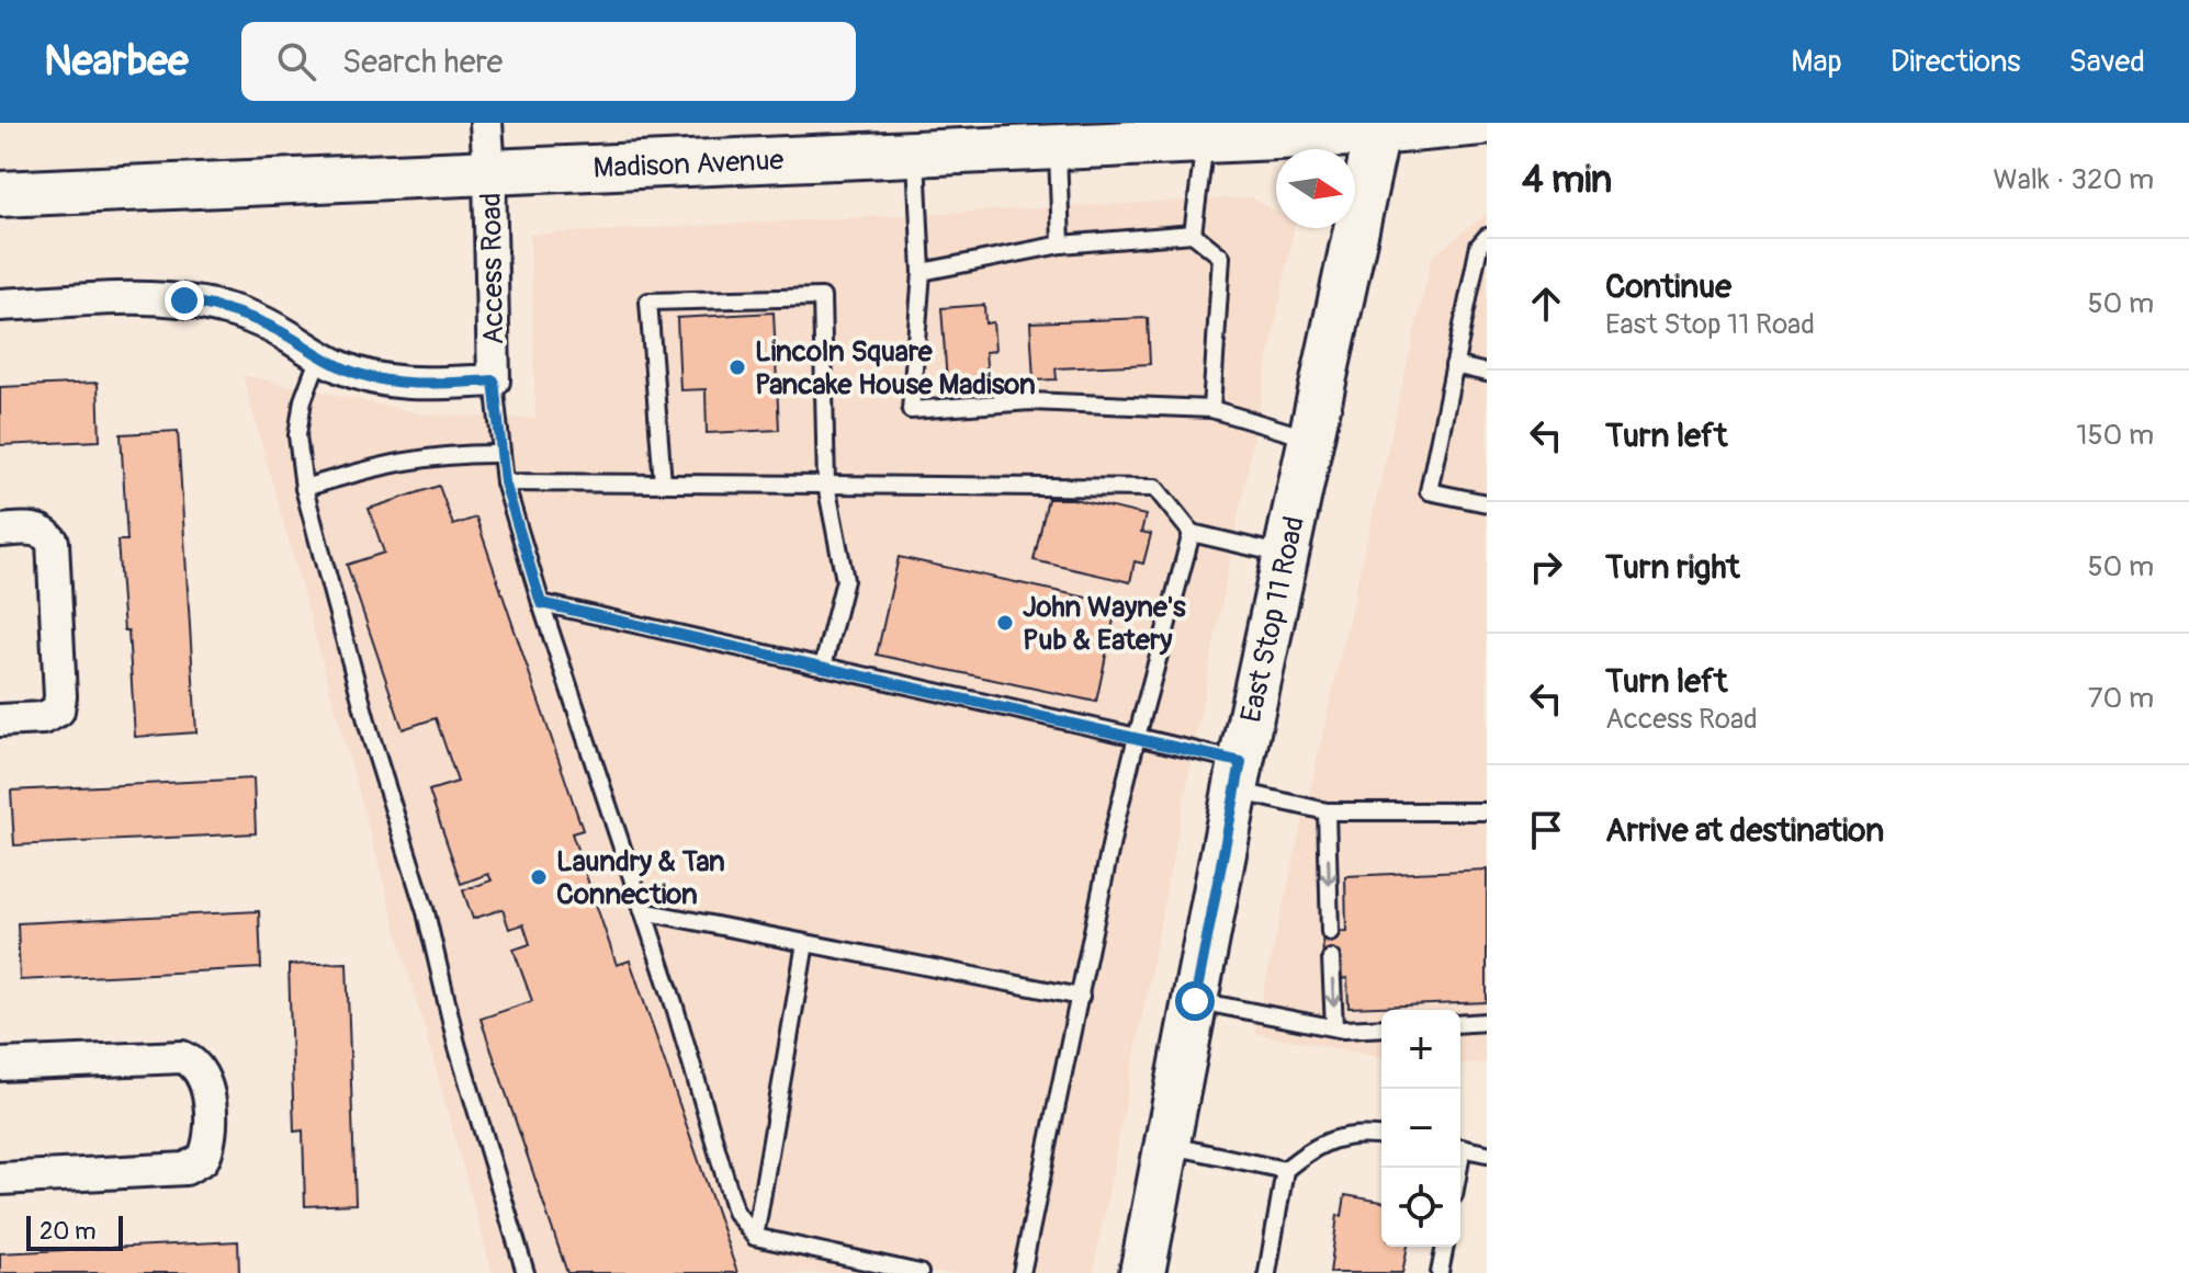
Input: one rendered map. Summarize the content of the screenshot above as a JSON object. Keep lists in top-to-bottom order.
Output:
{
  "streets": {
    "main road": ["Madison Avenue", "East Stop 11 Road"],
    "street": ["Access Road"]
  },
  "crossings": [
    ["Madison Avenue", "Access Road"],
    ["Madison Avenue", "East Stop 11 Road"]
  ],
  "places": ["Lincoln Square Pancake House Madison", "John Wayne's Pub & Eatery", "Laundry & Tan Connection"],
  "scale_bar": "20 m",
  "north": "right",
  "page": {
    "header": "Nearbee",
    "search": "Search here",
    "nav": ["Map", "Directions", "Saved"],
    "heading": ["4 min", "Walk · 320 m"],
    "list": [
      ["Continue", "East Stop 11 Road", "50 m"],
      ["Turn left", "150 m"],
      ["Turn right", "50 m"],
      ["Turn left", "Access Road", "70 m"],
      "Arrive at destination"
    ],
    "map_buttons": ["+", "−"],
    "scale": "20 m"
  }
}
